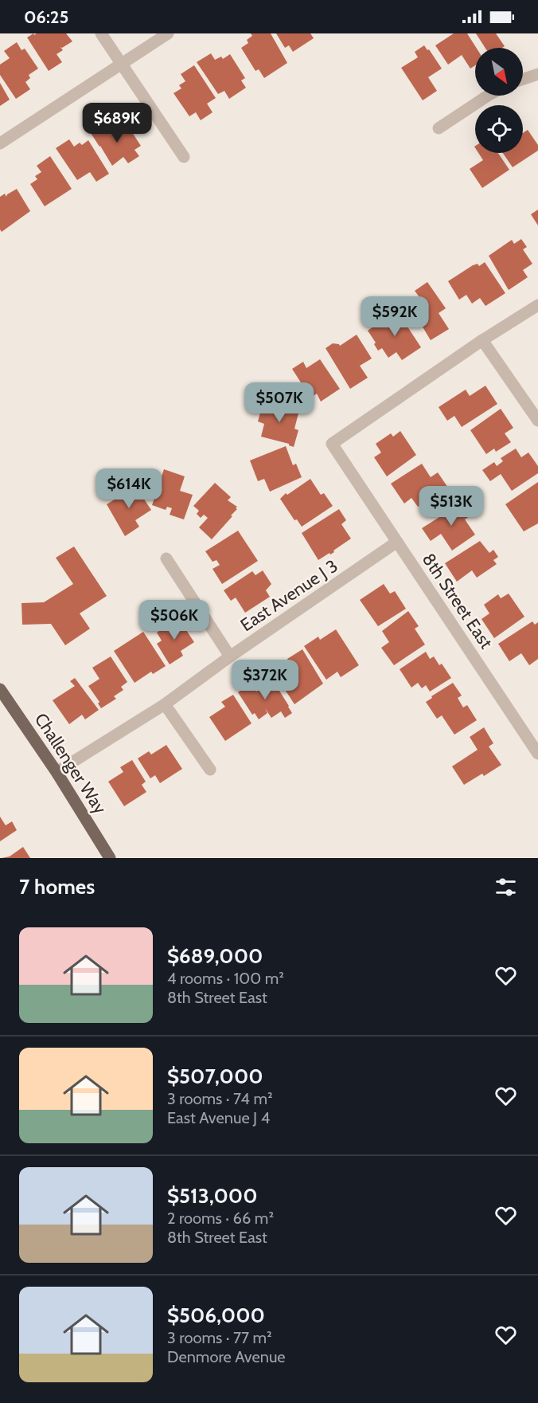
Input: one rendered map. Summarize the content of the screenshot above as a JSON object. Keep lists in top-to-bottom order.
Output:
{
  "streets": {
    "main road": ["Challenger Way"],
    "street": ["East Avenue J 3", "8th Street East"]
  },
  "crossings": [
    ["East Avenue J 3", "8th Street East"],
    ["East Avenue J 3", "Challenger Way"]
  ],
  "north": "bottom right",
  "page": {
    "status": "06:25",
    "price": [
      "$689K",
      "$592K",
      "$507K",
      "$614K",
      "$513K",
      "$506K",
      "$372K"
    ],
    "heading": "7 homes",
    "list": [
      {
        "name": "$689,000",
        "note": "4 rooms · 100 m² · 8th Street East"
      },
      {
        "name": "$507,000",
        "note": "3 rooms · 74 m² · East Avenue J 4"
      },
      {
        "name": "$513,000",
        "note": "2 rooms · 66 m² · 8th Street East"
      },
      {
        "name": "$506,000",
        "note": "3 rooms · 77 m² · Denmore Avenue"
      }
    ]
  }
}
